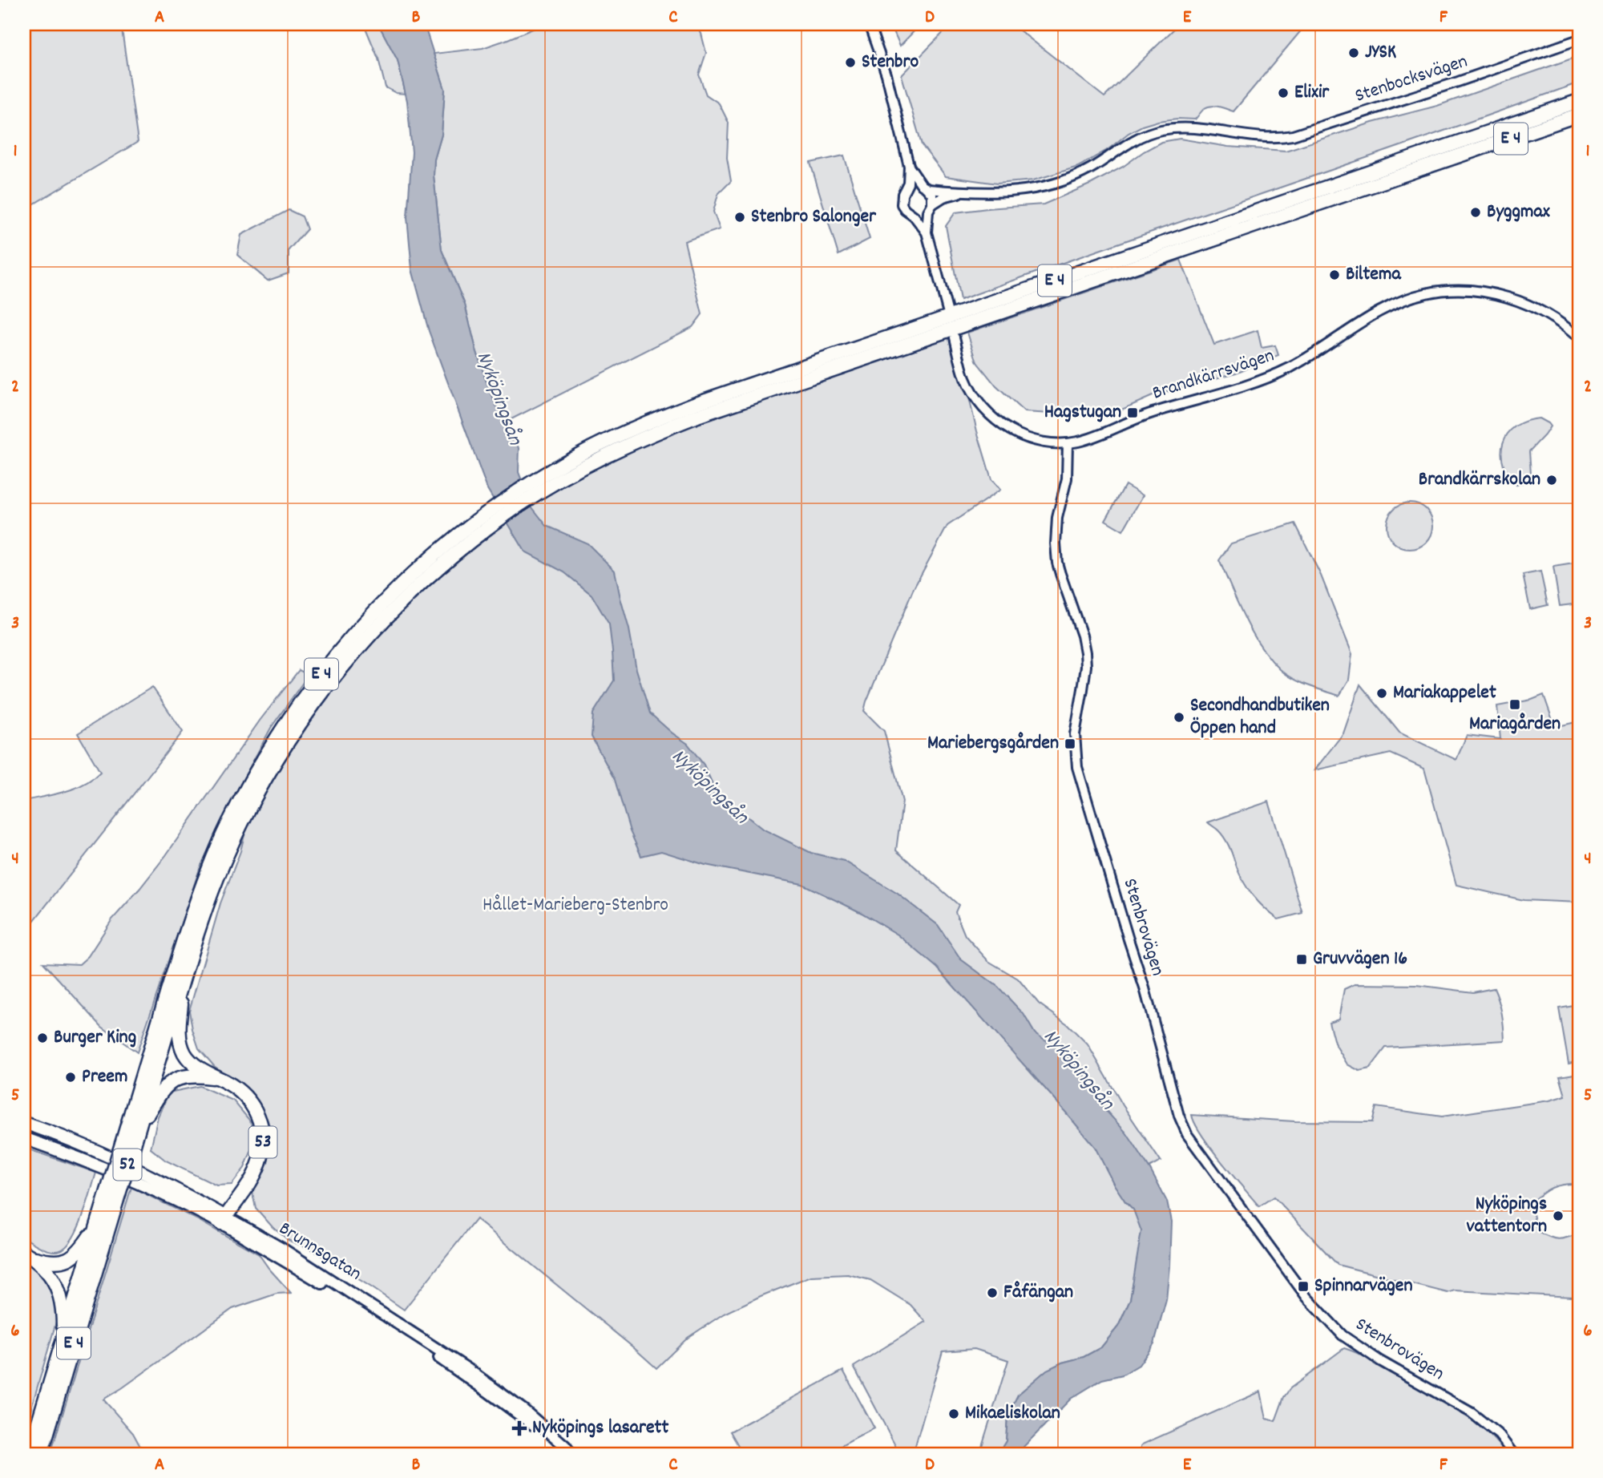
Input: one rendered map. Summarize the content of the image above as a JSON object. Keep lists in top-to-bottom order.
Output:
{
  "streets": {
    "highway": ["E 4", "53"],
    "main road": ["52", "Brunnsgatan"],
    "street": ["Stenbocksvägen", "Brandkärrsvägen", "Stenbrovägen"]
  },
  "crossings": [
    ["E 4", "53"],
    ["Brandkärrsvägen", "Stenbrovägen"],
    ["53", "Brunnsgatan"]
  ],
  "water": ["Nyköpingsån"],
  "parks": ["Hållet-Marieberg-Stenbro"],
  "places": {
    "other": [
      "JYSK",
      "Stenbro",
      "Elixir",
      "Byggmax",
      "Stenbro Salonger",
      "Biltema",
      "Brandkärrskolan",
      "Mariakappelet",
      "Secondhandbutiken Öppen hand",
      "Burger King",
      "Preem",
      "Nyköpings vattentorn",
      "Fåfängan",
      "Mikaeliskolan"
    ],
    "transit": [
      "Hagstugan",
      "Mariagården",
      "Mariebergsgården",
      "Gruvvägen 16",
      "Spinnarvägen"
    ],
    "health": ["Nyköpings lasarett"]
  },
  "grid": {
    "columns": [
      "A",
      "B",
      "C",
      "D",
      "E",
      "F"
    ],
    "rows": [
      "1",
      "2",
      "3",
      "4",
      "5",
      "6"
    ]
  }
}
